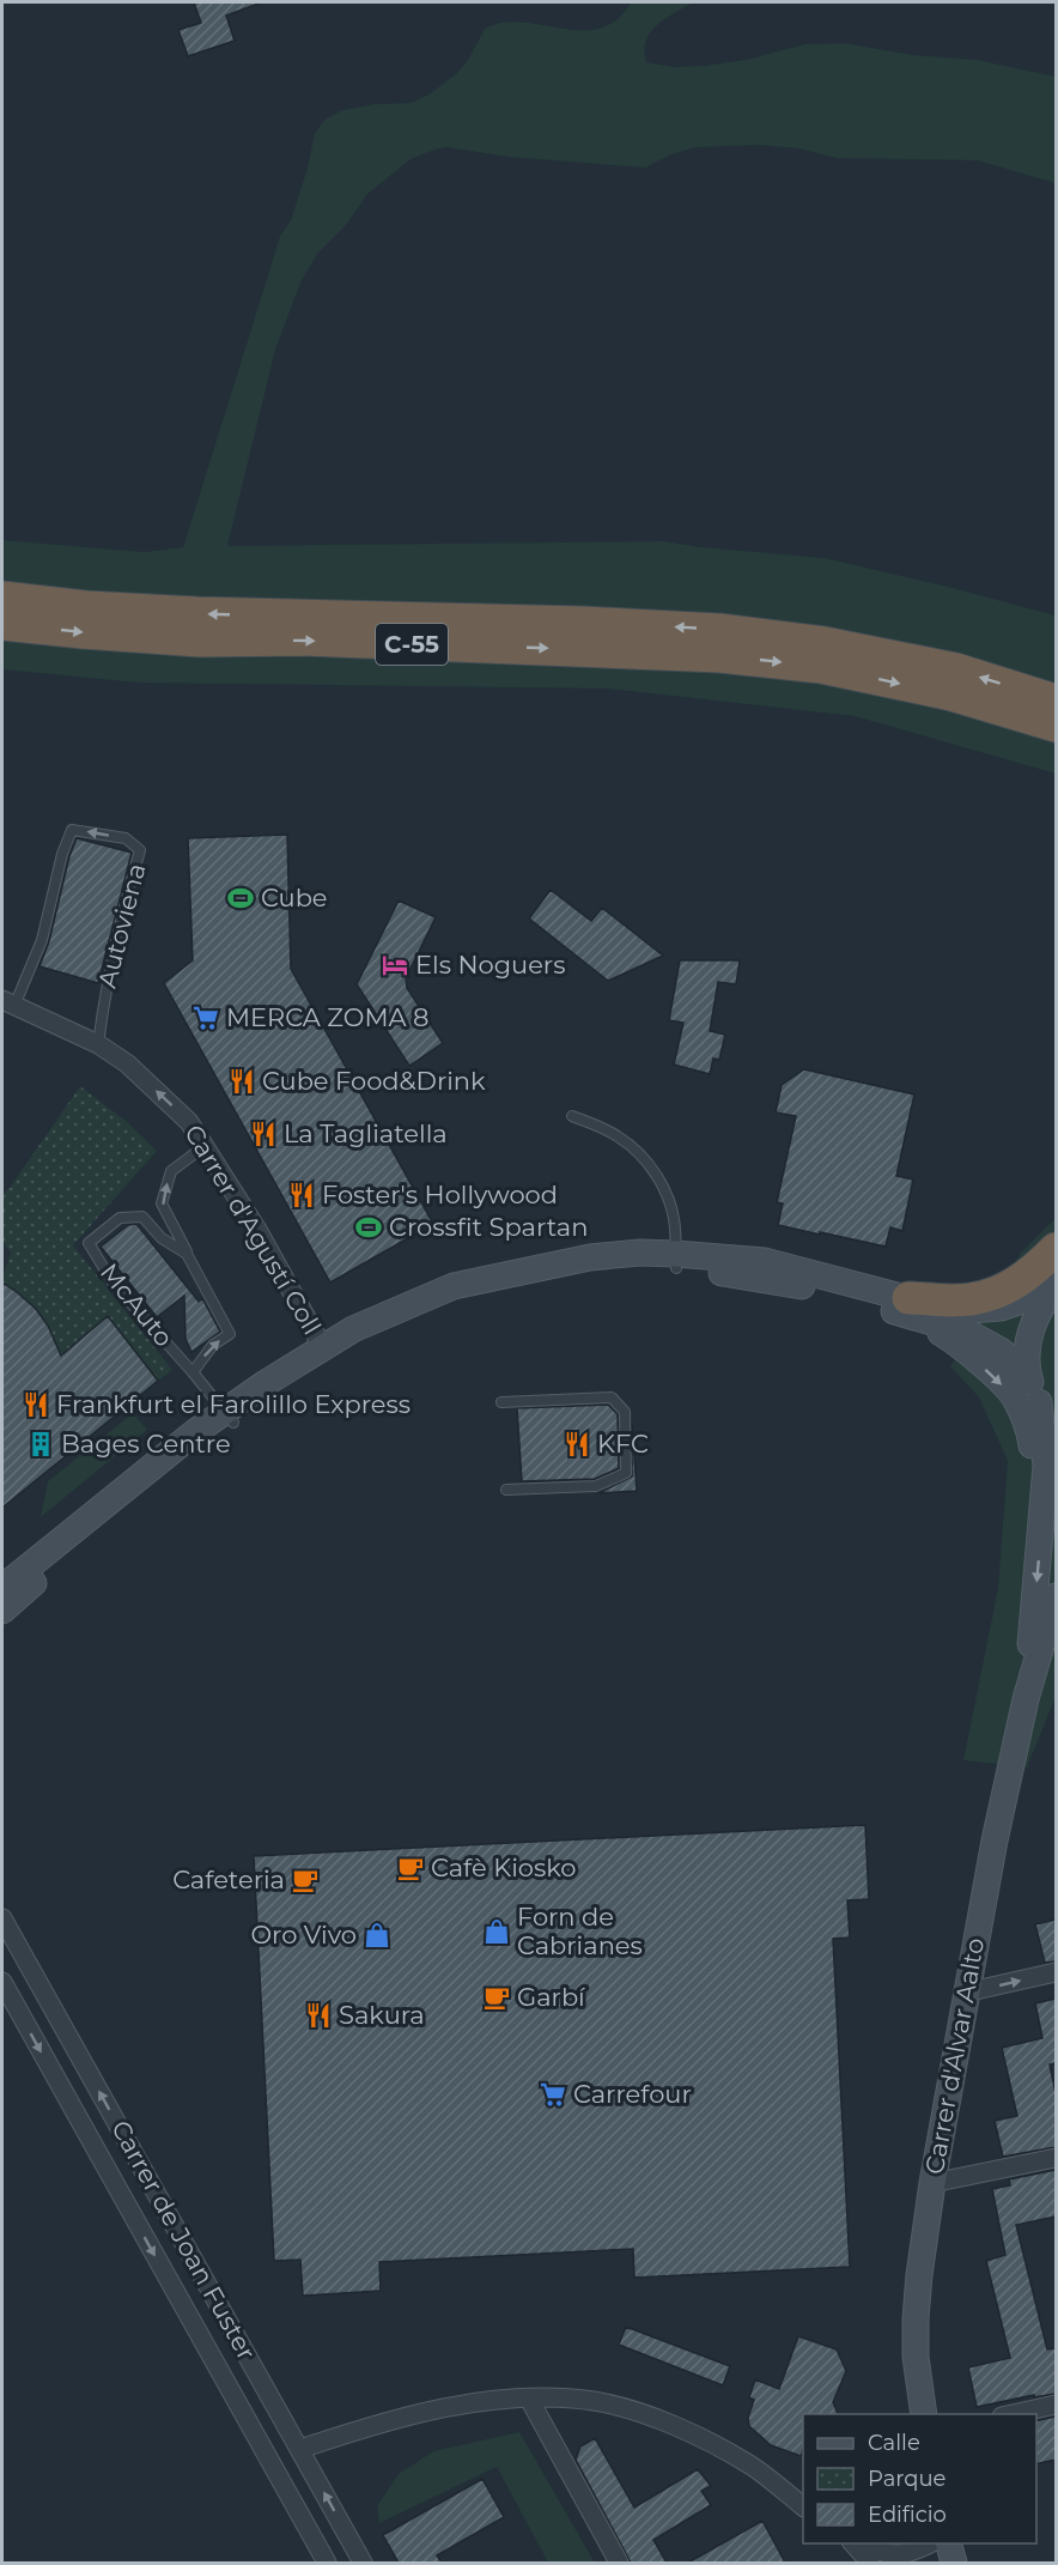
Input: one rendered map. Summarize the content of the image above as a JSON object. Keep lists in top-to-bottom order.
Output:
{
  "streets": {
    "highway": ["C-55"],
    "street": ["Carrer d'Agustí Coll", "Carrer d'Alvar Aalto", "Carrer de Joan Fuster"],
    "lane": ["Autoviena", "McAuto"]
  },
  "crossings": [
    ["Autoviena", "Carrer d'Agustí Coll"]
  ],
  "places": {
    "sports": ["Cube", "Crossfit Spartan"],
    "hotel": ["Els Noguers"],
    "supermarket": ["MERCA ZOMA 8", "Carrefour"],
    "restaurant": [
      "Cube Food&Drink",
      "La Tagliatella",
      "Foster's Hollywood",
      "Frankfurt el Farolillo Express",
      "KFC",
      "Sakura"
    ],
    "building": ["Bages Centre"],
    "cafe": ["Cafè Kiosko", "Cafeteria", "Garbí"],
    "shop": ["Forn de Cabrianes", "Oro Vivo"]
  },
  "legend": ["Calle", "Parque", "Edificio"]
}
